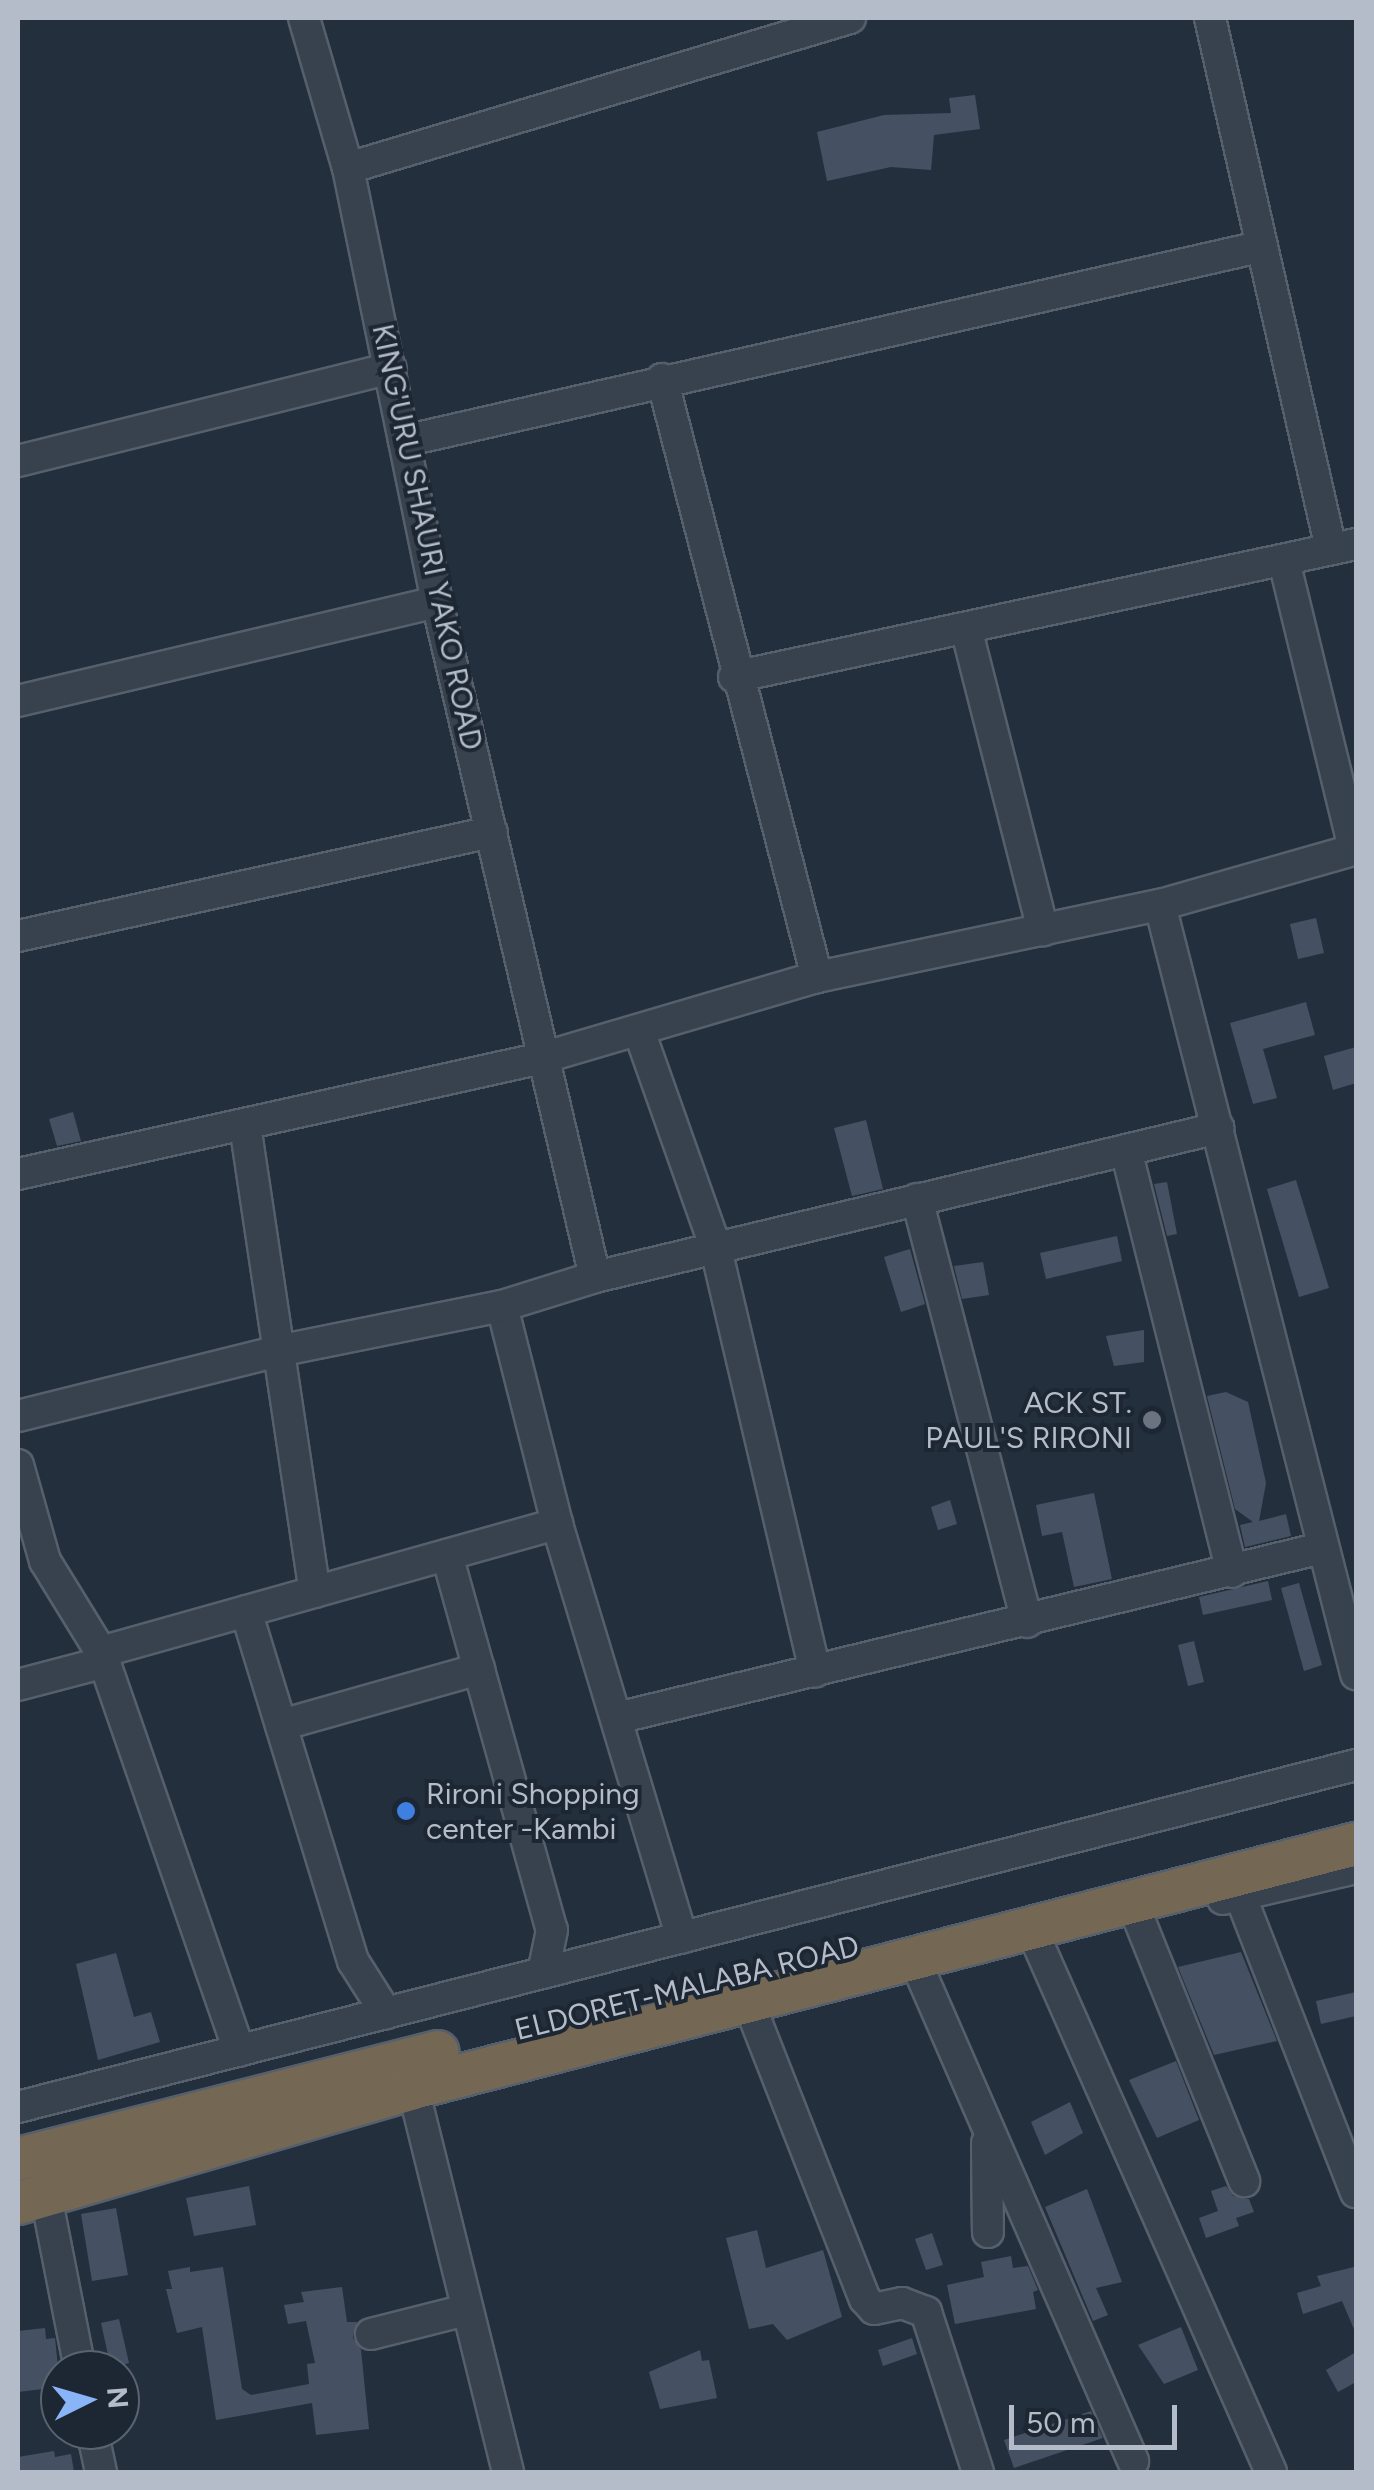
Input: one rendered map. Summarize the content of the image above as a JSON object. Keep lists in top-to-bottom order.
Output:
{
  "streets": {
    "highway": ["ELDORET-MALABA ROAD"],
    "street": ["KING'URU SHAURI YAKO ROAD"]
  },
  "places": ["ACK ST. PAUL'S RIRONI", "Rironi Shopping center -Kambi"],
  "scale_bar": "50 m",
  "north": "right"
}
